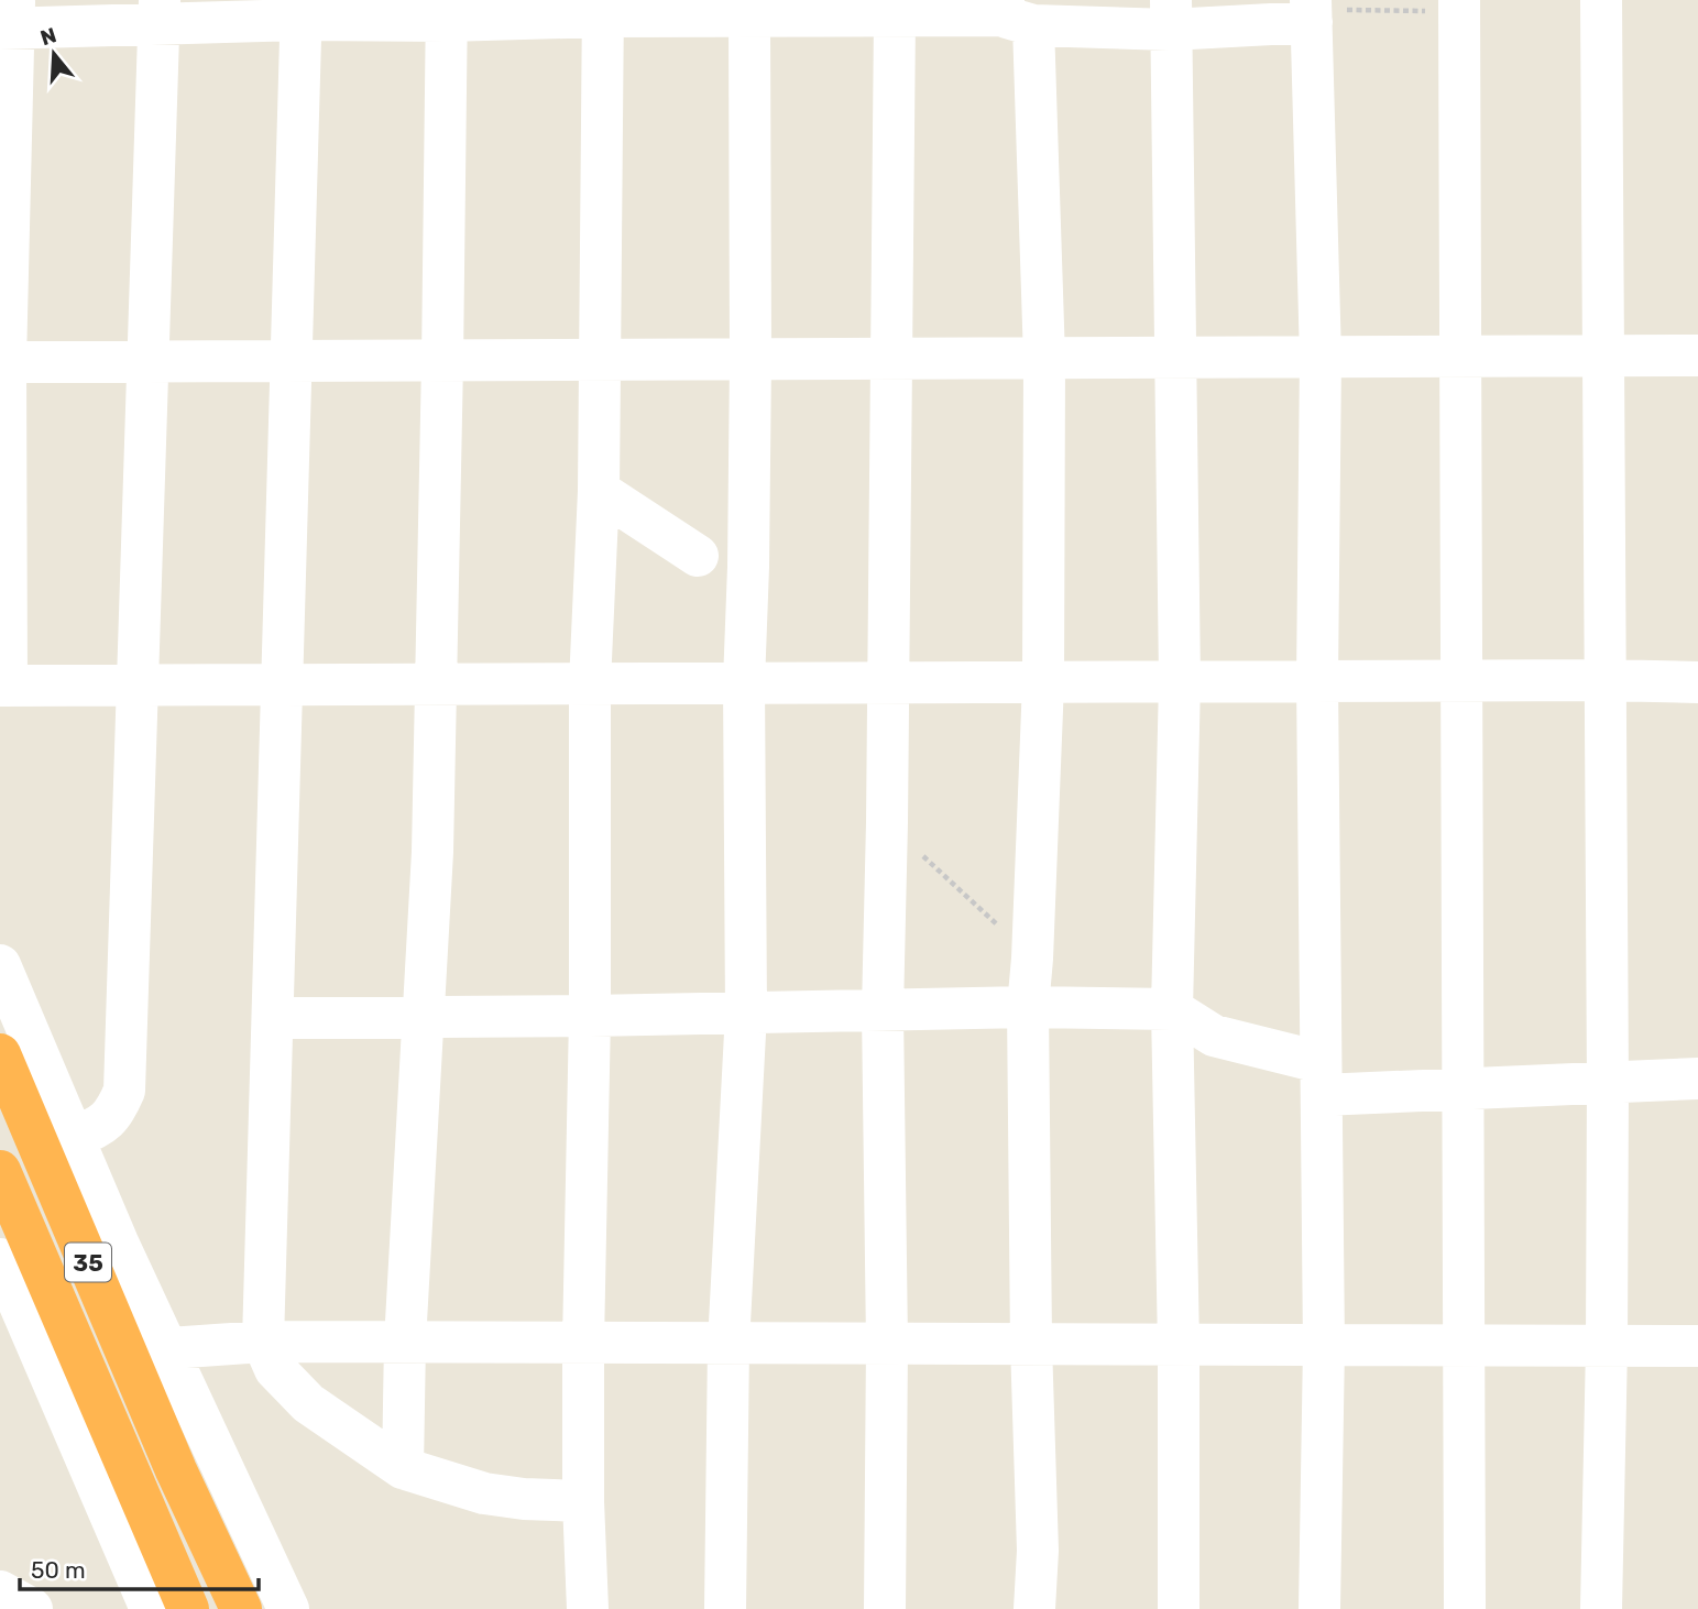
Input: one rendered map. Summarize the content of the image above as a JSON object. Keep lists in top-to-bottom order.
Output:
{
  "streets": {
    "highway": ["35"]
  },
  "scale_bar": "50 m",
  "north": "top"
}
